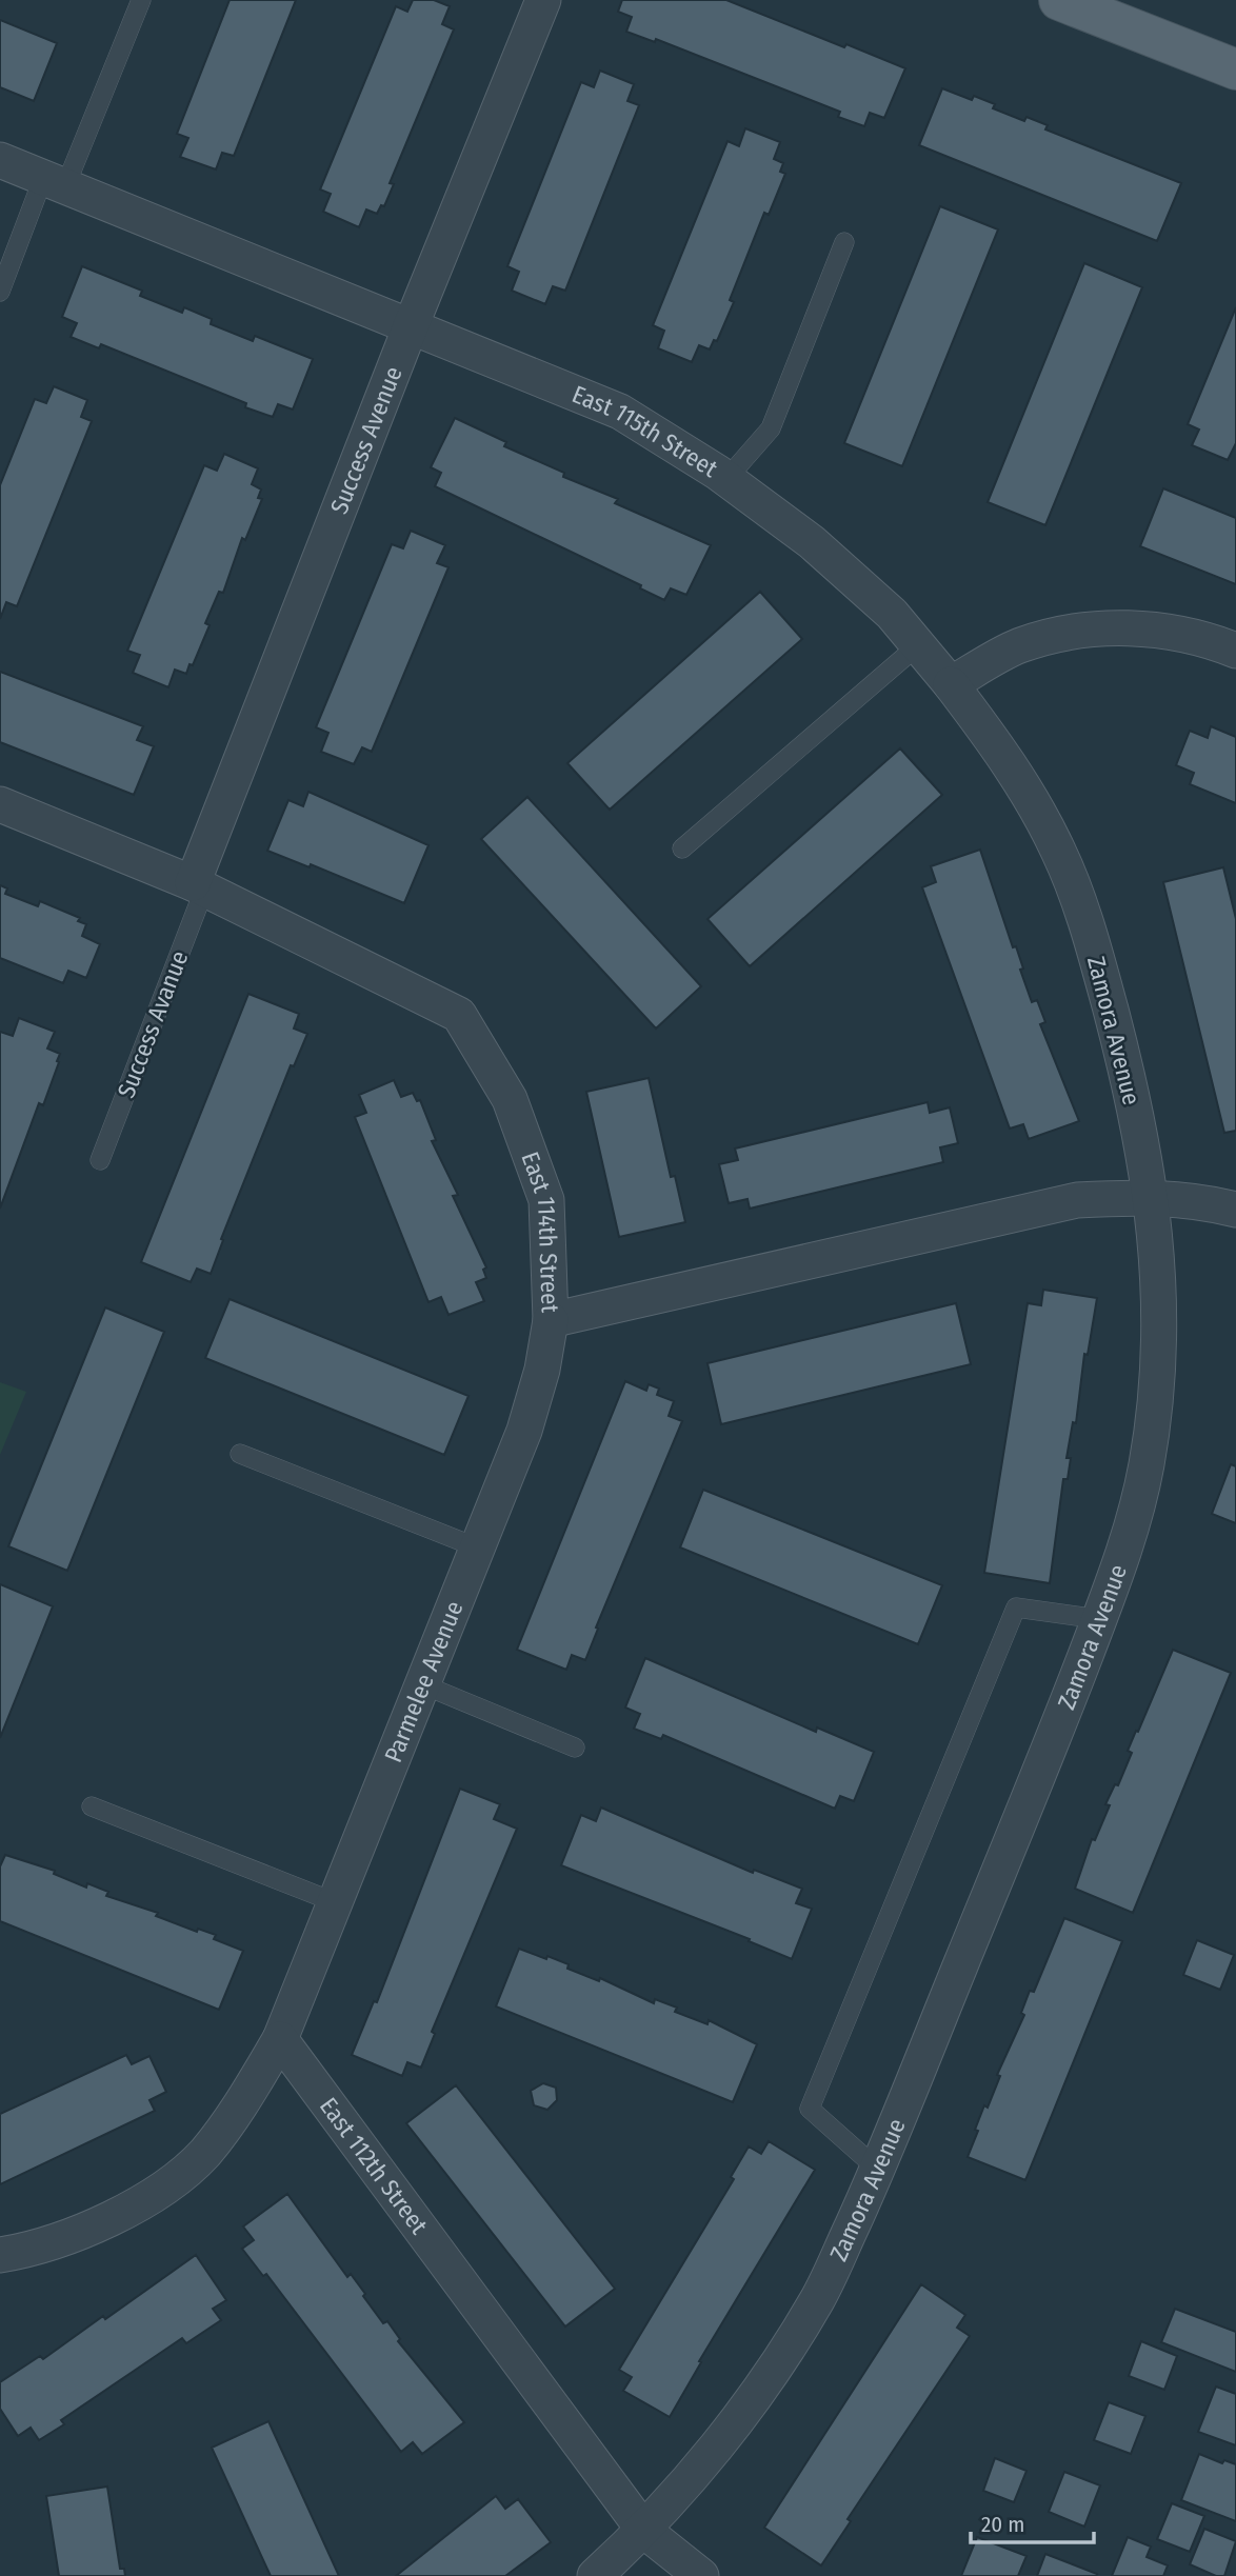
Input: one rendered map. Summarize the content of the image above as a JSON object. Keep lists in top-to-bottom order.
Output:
{
  "streets": {
    "street": [
      "East 115th Street",
      "Success Avenue",
      "Zamora Avenue",
      "East 114th Street",
      "Parmelee Avenue",
      "East 112th Street"
    ],
    "lane": ["Success Avanue"]
  },
  "crossings": [
    ["East 115th Street", "Success Avenue"],
    ["East 115th Street", "Zamora Avenue"],
    ["Success Avenue", "Success Avanue"],
    ["Success Avenue", "East 114th Street"],
    ["Success Avanue", "East 114th Street"],
    ["Zamora Avenue", "East 114th Street"],
    ["Zamora Avenue", "East 112th Street"],
    ["East 114th Street", "Parmelee Avenue"],
    ["Parmelee Avenue", "East 112th Street"]
  ],
  "scale_bar": "20 m"
}
